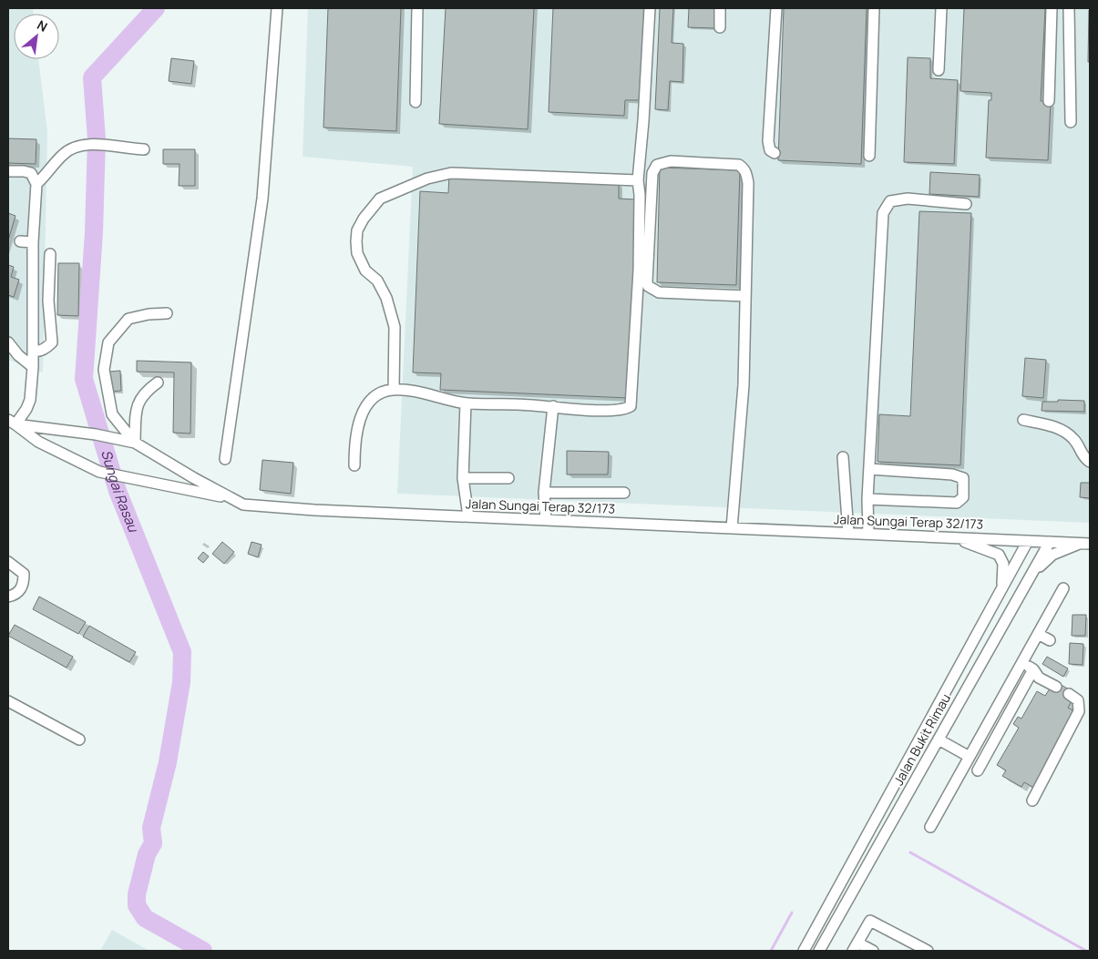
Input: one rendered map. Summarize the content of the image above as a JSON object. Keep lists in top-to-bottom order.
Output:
{
  "streets": {
    "street": ["Jalan Sungai Terap 32/173", "Jalan Bukit Rimau"]
  },
  "crossings": [
    ["Jalan Sungai Terap 32/173", "Jalan Bukit Rimau"]
  ],
  "water": ["Sungai Rasau"],
  "north": "top right"
}
